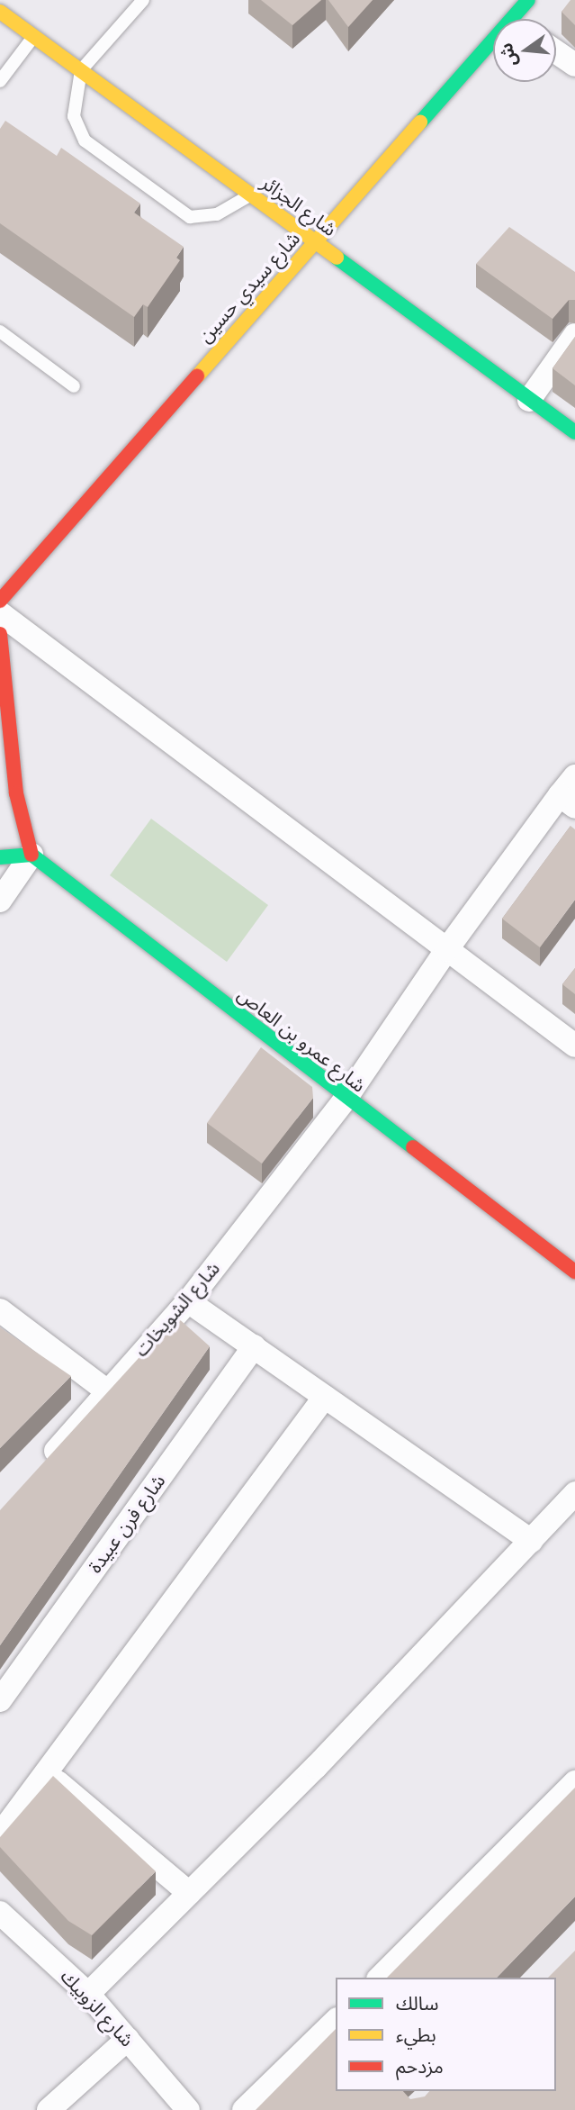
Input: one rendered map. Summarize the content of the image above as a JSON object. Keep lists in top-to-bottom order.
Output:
{
  "streets": {
    "main road": ["شارع الجزائر", "شارع سيدي حسين", "شارع عمرو بن العاص"],
    "street": ["شارع الشويخات", "شارع فرن عبيدة", "شارع الزوبيك"]
  },
  "crossings": [
    ["شارع الجزائر", "شارع سيدي حسين"],
    ["شارع عمرو بن العاص", "شارع الشويخات"]
  ],
  "legend": ["سالك", "بطيء", "مزدحم"],
  "north": "left"
}
